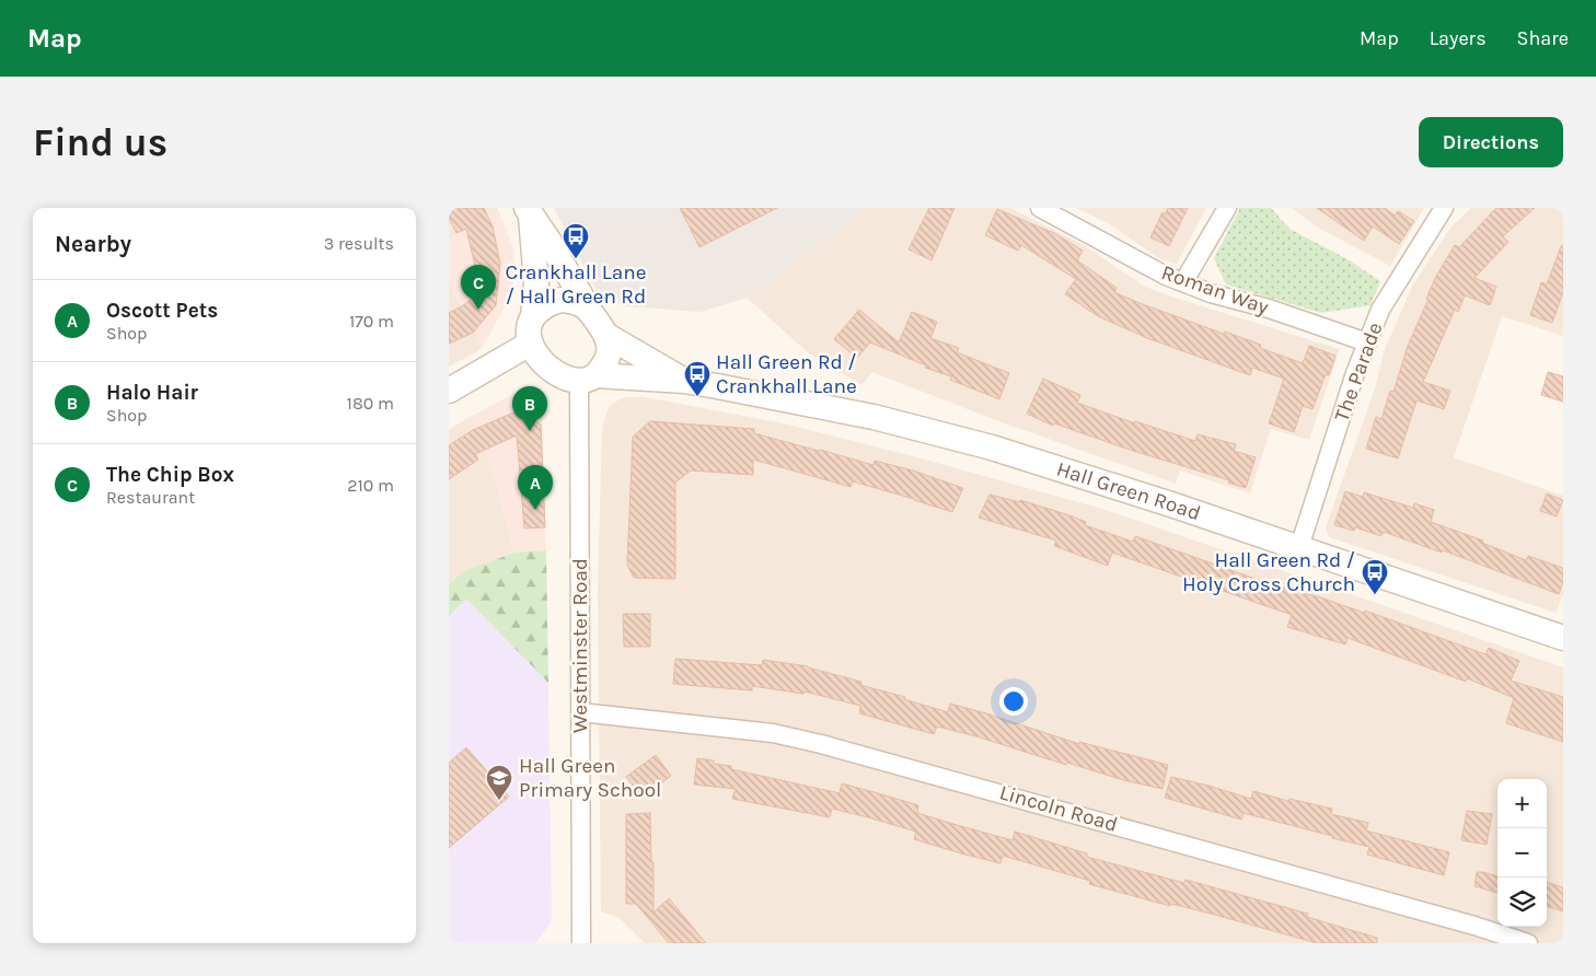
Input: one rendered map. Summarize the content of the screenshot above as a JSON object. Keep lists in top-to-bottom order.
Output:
{
  "streets": {
    "street": [
      "Roman Way",
      "The Parade",
      "Hall Green Road",
      "Westminster Road",
      "Lincoln Road"
    ]
  },
  "crossings": [
    ["Roman Way", "The Parade"],
    ["The Parade", "Hall Green Road"],
    ["Hall Green Road", "Westminster Road"],
    ["Westminster Road", "Lincoln Road"]
  ],
  "places": {
    "bus stop": ["Crankhall Lane / Hall Green Rd", "Hall Green Rd / Crankhall Lane", "Hall Green Rd / Holy Cross Church"],
    "school or university": ["Hall Green Primary School"]
  },
  "page": {
    "header": "Map",
    "nav": ["Map", "Layers", "Share"],
    "buttons": "Directions",
    "title": "Find us",
    "heading": ["Nearby", "3 results"],
    "pins": ["C", "B", "A"],
    "list": [
      {
        "mark": "A",
        "name": "Oscott Pets",
        "note": "Shop",
        "value": "170 m"
      },
      {
        "mark": "B",
        "name": "Halo Hair",
        "note": "Shop",
        "value": "180 m"
      },
      {
        "mark": "C",
        "name": "The Chip Box",
        "note": "Restaurant",
        "value": "210 m"
      }
    ],
    "map_buttons": ["+", "−"]
  }
}
